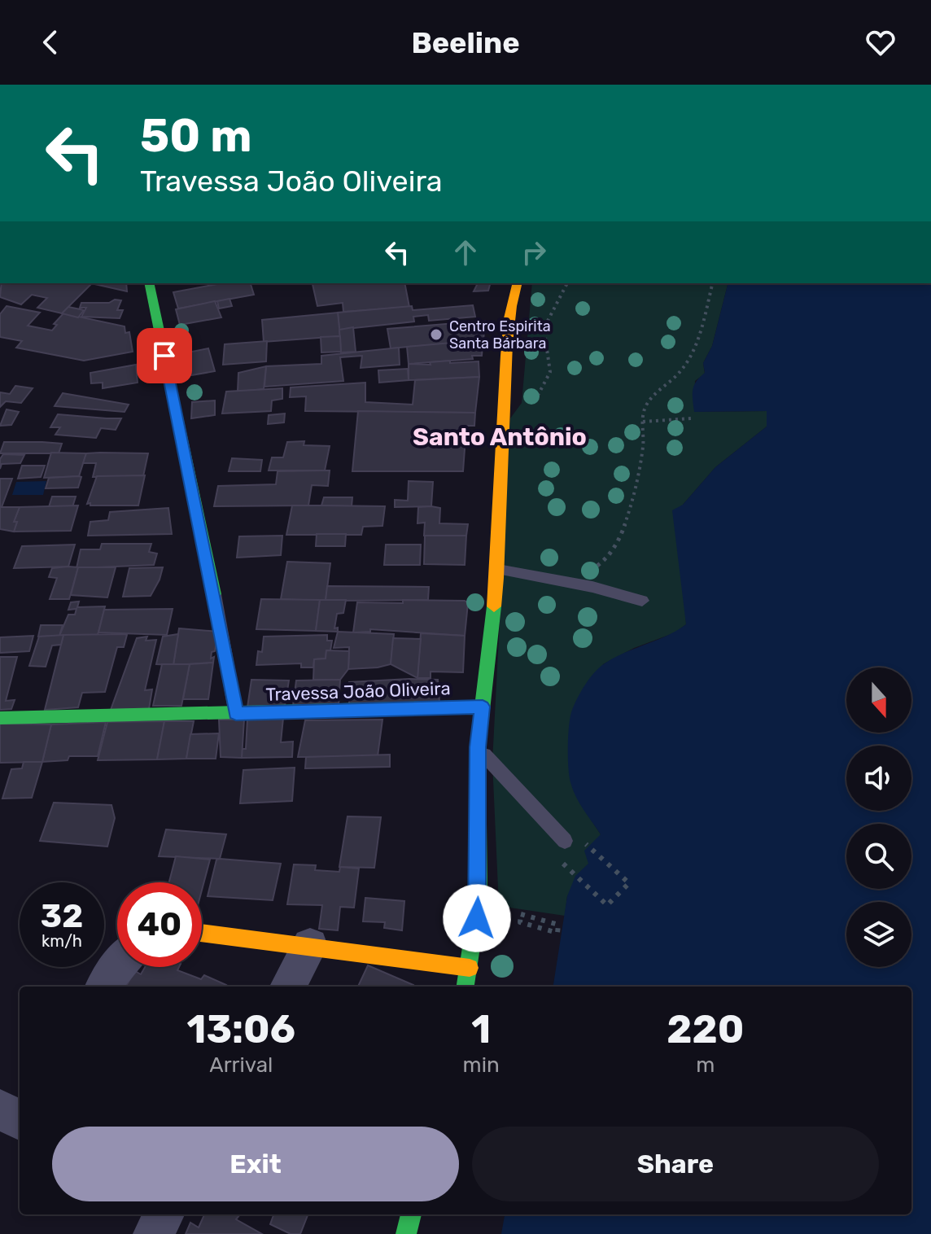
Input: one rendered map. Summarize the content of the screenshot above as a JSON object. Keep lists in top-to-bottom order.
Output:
{
  "streets": {
    "street": ["Travessa João Oliveira"]
  },
  "districts": ["Santo Antônio"],
  "places": ["Centro Espirita Santa Bárbara"],
  "north": "bottom",
  "page": {
    "header": "Beeline",
    "turn": ["50 m", "Travessa João Oliveira"],
    "speed": "32 km/h",
    "limit": "40",
    "eta": [
      "13:06",
      "Arrival",
      "1",
      "min",
      "220",
      "m"
    ],
    "buttons": ["Exit", "Share"]
  }
}
